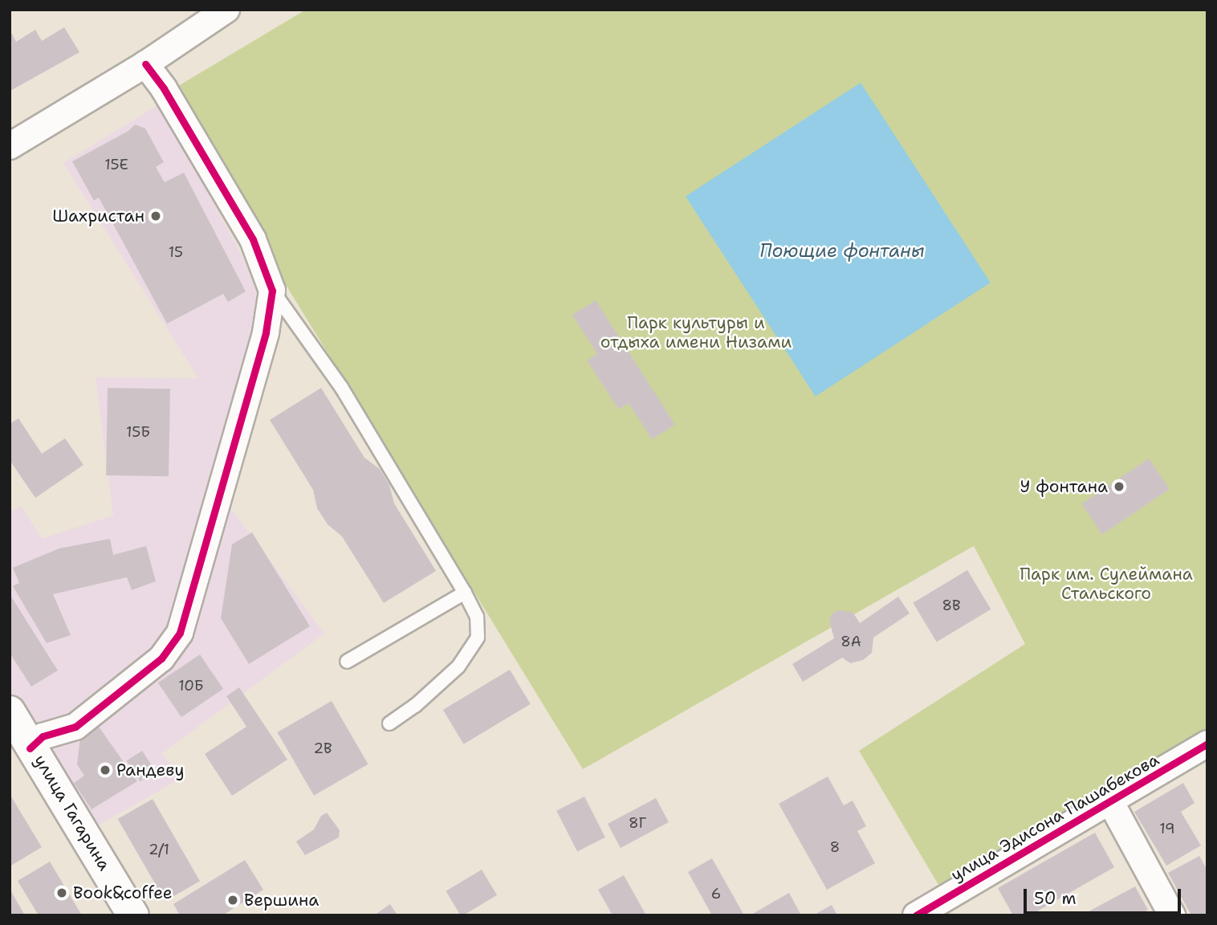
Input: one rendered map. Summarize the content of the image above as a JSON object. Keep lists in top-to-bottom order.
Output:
{
  "streets": {
    "main road": ["улица Гагарина"],
    "street": ["улица Эдисона Пашабекова"]
  },
  "water": ["Поющие фонтаны"],
  "parks": ["Парк культуры и отдыха имени Низами", "Парк им. Сулеймана Стальского"],
  "places": [
    "Шахристан",
    "У фонтана",
    "Рандеву",
    "Book&coffee",
    "Вершина"
  ],
  "house_numbers": [
    "15Е",
    "15",
    "15Б",
    "8В",
    "8А",
    "10Б",
    "2В",
    "8Г",
    "19",
    "8",
    "2/1",
    "6"
  ],
  "scale_bar": "50 m"
}
